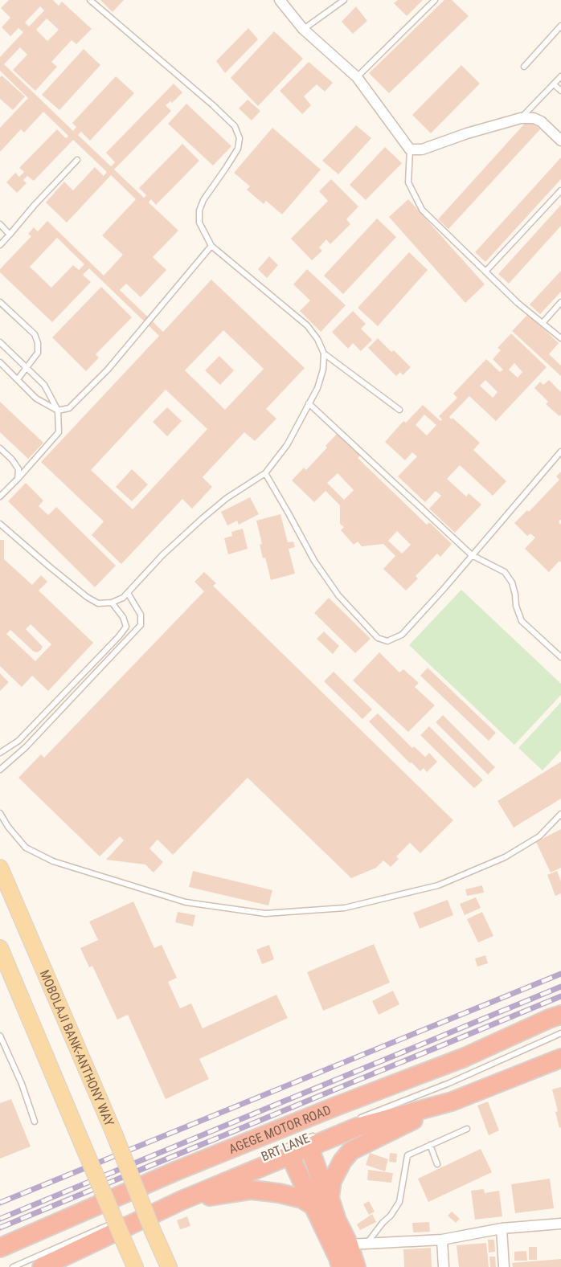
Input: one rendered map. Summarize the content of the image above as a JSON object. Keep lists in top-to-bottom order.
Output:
{
  "streets": {
    "highway": ["AGEGE MOTOR ROAD"],
    "main road": ["MOBOLAJI BANK-ANTHONY WAY"]
  }
}
